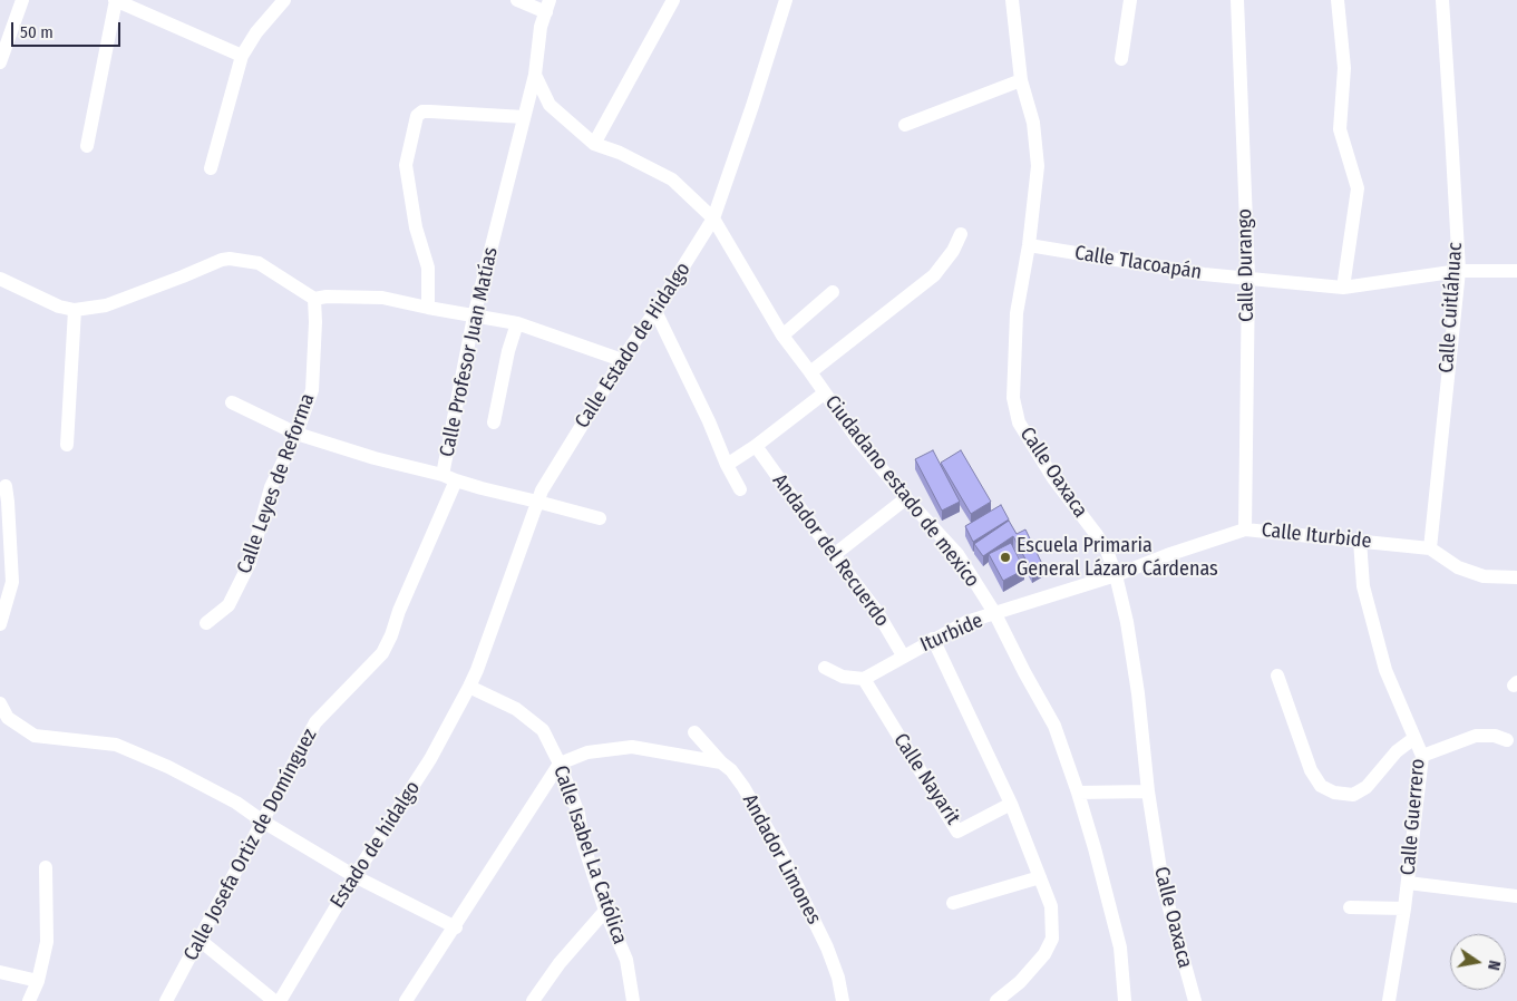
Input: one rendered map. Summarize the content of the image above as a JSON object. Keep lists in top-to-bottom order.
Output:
{
  "streets": {
    "street": [
      "Calle Tlacoapán",
      "Calle Durango",
      "Calle Cuitláhuac",
      "Calle Estado de Hidalgo",
      "Calle Profesor Juan Matías",
      "Calle Oaxaca",
      "Calle Leyes de Reforma",
      "Ciudadano estado de mexico",
      "Calle Iturbide",
      "Andador del Recuerdo",
      "Iturbide",
      "Calle Nayarit",
      "Calle Guerrero",
      "Calle Josefa Ortiz de Domínguez",
      "Estado de hidalgo",
      "Calle Isabel La Católica",
      "Andador Limones"
    ]
  },
  "crossings": [
    ["Calle Tlacoapán", "Calle Durango"],
    ["Calle Tlacoapán", "Calle Cuitláhuac"],
    ["Calle Tlacoapán", "Calle Oaxaca"],
    ["Calle Durango", "Calle Iturbide"],
    ["Calle Cuitláhuac", "Calle Iturbide"],
    ["Calle Estado de Hidalgo", "Ciudadano estado de mexico"],
    ["Calle Estado de Hidalgo", "Estado de hidalgo"],
    ["Calle Estado de Hidalgo", "Calle Isabel La Católica"],
    ["Calle Profesor Juan Matías", "Ciudadano estado de mexico"],
    ["Calle Profesor Juan Matías", "Calle Josefa Ortiz de Domínguez"],
    ["Calle Oaxaca", "Calle Iturbide"],
    ["Calle Oaxaca", "Iturbide"],
    ["Ciudadano estado de mexico", "Iturbide"],
    ["Calle Iturbide", "Iturbide"],
    ["Calle Iturbide", "Calle Guerrero"],
    ["Andador del Recuerdo", "Iturbide"],
    ["Iturbide", "Calle Nayarit"],
    ["Estado de hidalgo", "Calle Isabel La Católica"]
  ],
  "places": ["Escuela Primaria General Lázaro Cárdenas"],
  "scale_bar": "50 m",
  "north": "right"
}
